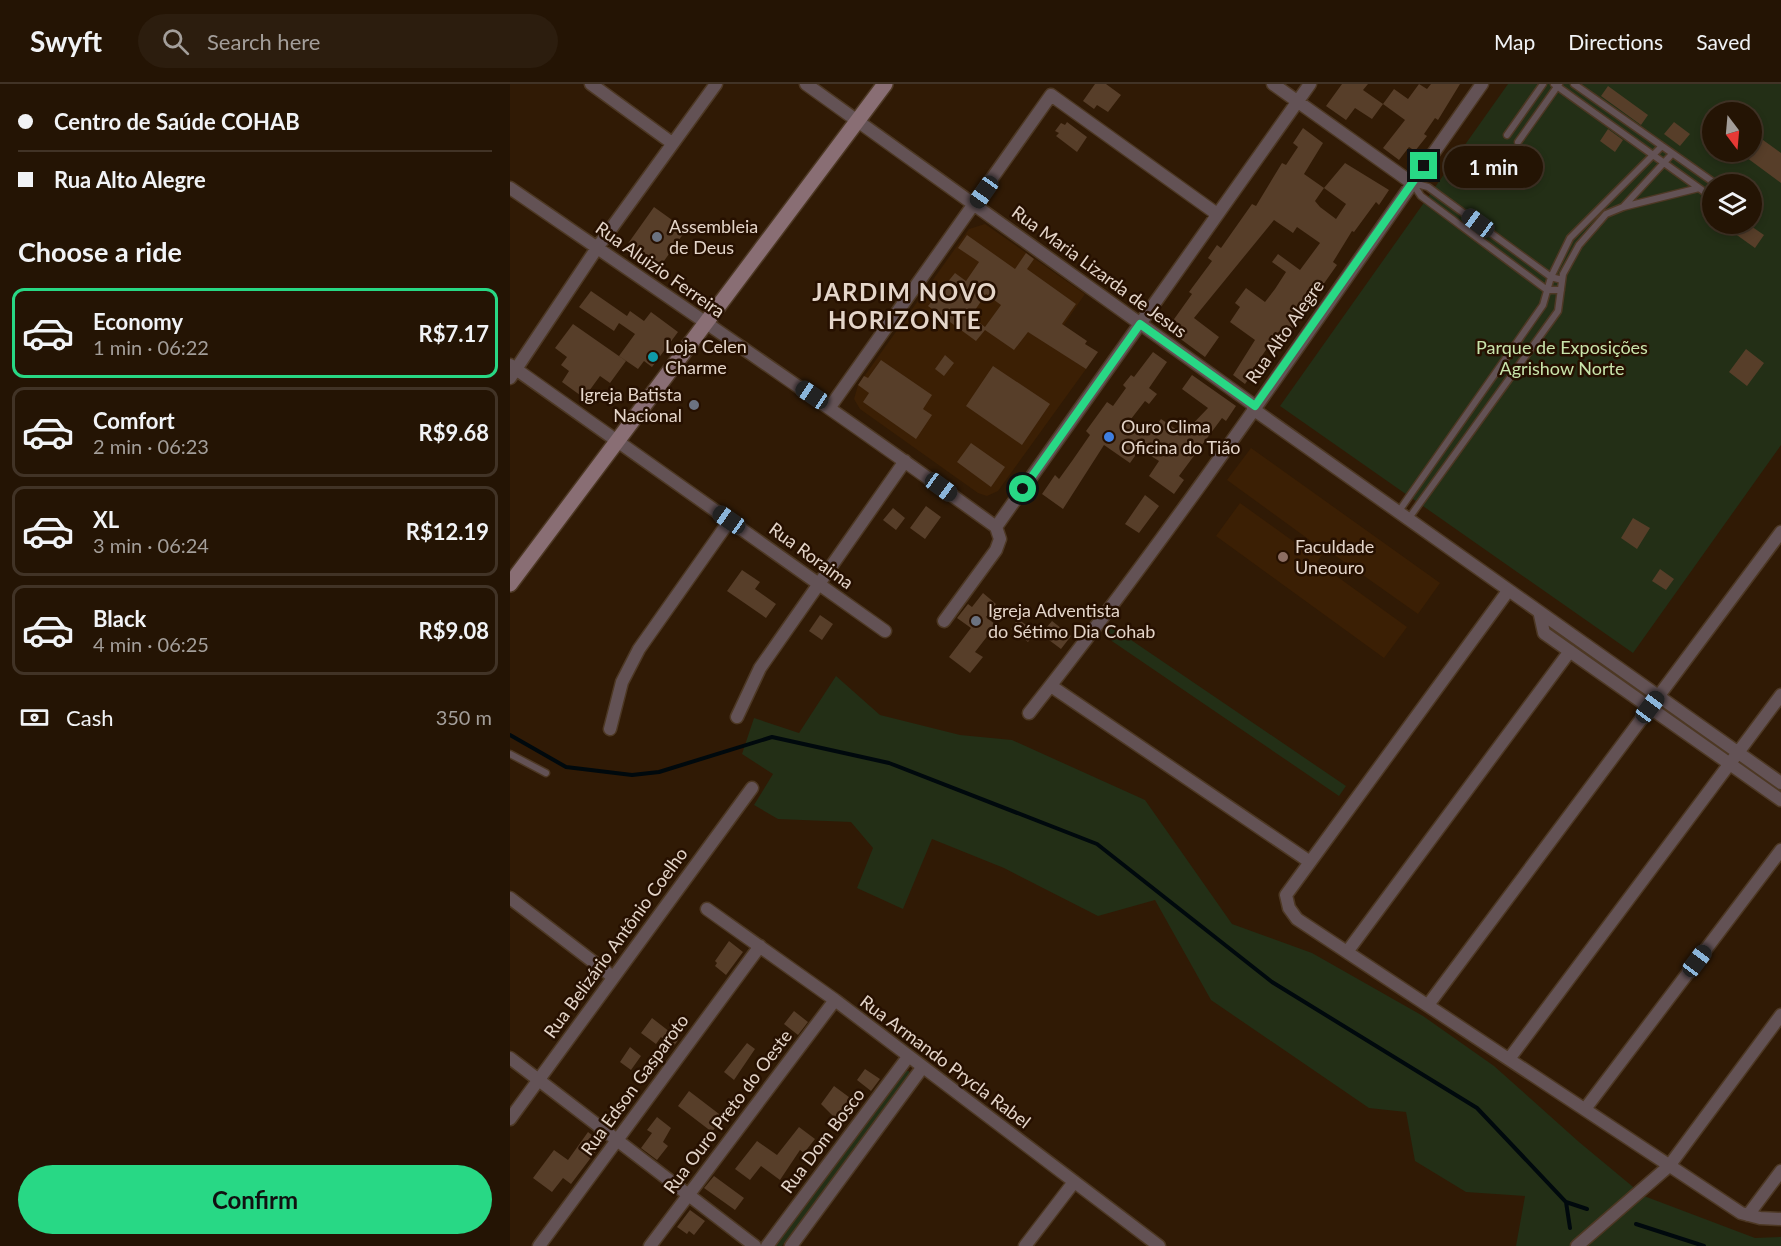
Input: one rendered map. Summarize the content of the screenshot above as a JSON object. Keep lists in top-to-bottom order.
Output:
{
  "streets": {
    "street": [
      "Rua Aluizio Ferreira",
      "Rua Maria Lizarda de Jesus",
      "Rua Alto Alegre",
      "Rua Roraima",
      "Rua Belizário Antônio Coelho",
      "Rua Armando Prycla Rabel",
      "Rua Edson Gasparoto",
      "Rua Ouro Preto do Oeste",
      "Rua Dom Bosco"
    ]
  },
  "crossings": [
    ["Rua Maria Lizarda de Jesus", "Rua Alto Alegre"],
    ["Rua Armando Prycla Rabel", "Rua Edson Gasparoto"],
    ["Rua Armando Prycla Rabel", "Rua Ouro Preto do Oeste"],
    ["Rua Armando Prycla Rabel", "Rua Dom Bosco"]
  ],
  "districts": ["JARDIM NOVO HORIZONTE"],
  "parks": ["Parque de Exposições Agrishow Norte"],
  "places": [
    "Assembleia de Deus",
    "Loja Celen Charme",
    "Igreja Batista Nacional",
    "Ouro Clima Oficina do Tião",
    "Faculdade Uneouro",
    "Igreja Adventista do Sétimo Dia Cohab"
  ],
  "north": "bottom",
  "page": {
    "header": "Swyft",
    "search": "Search here",
    "nav": ["Map", "Directions", "Saved"],
    "banner": ["Centro de Saúde COHAB", "Rua Alto Alegre"],
    "bubble": "1 min",
    "heading": "Choose a ride",
    "list": [
      {
        "name": "Economy",
        "note": "1 min · 06:22",
        "value": "R$7.17"
      },
      {
        "name": "Comfort",
        "note": "2 min · 06:23",
        "value": "R$9.68"
      },
      {
        "name": "XL",
        "note": "3 min · 06:24",
        "value": "R$12.19"
      },
      {
        "name": "Black",
        "note": "4 min · 06:25",
        "value": "R$9.08"
      }
    ],
    "pay": ["Cash", "350 m"],
    "buttons": "Confirm"
  }
}
